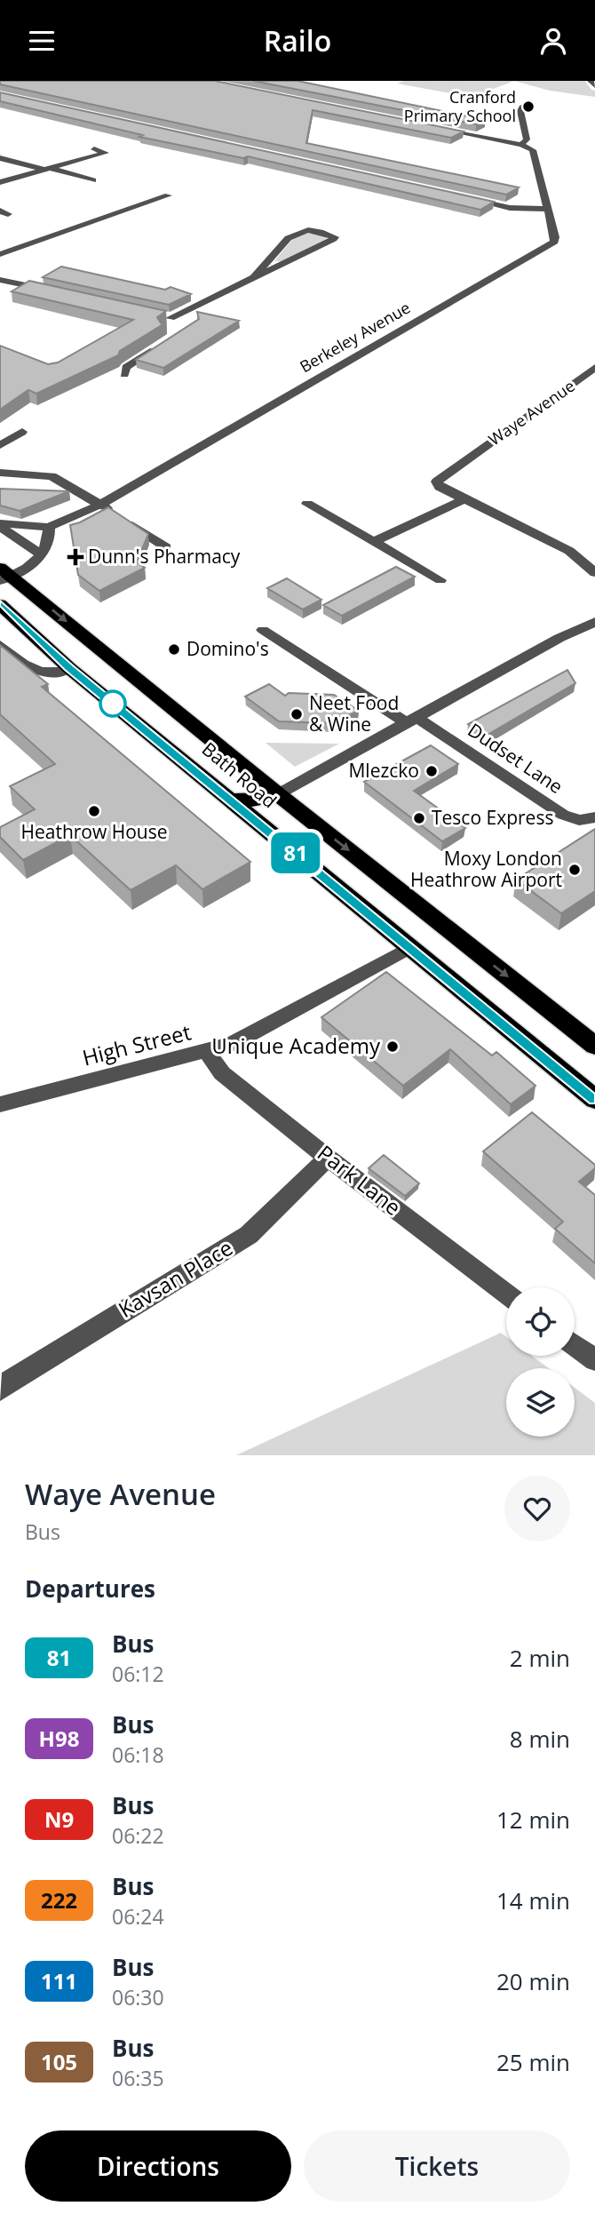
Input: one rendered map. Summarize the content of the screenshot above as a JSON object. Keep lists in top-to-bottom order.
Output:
{
  "streets": {
    "highway": ["Bath Road"],
    "street": [
      "Berkeley Avenue",
      "Waye Avenue",
      "Dudset Lane",
      "High Street",
      "Park Lane",
      "Kavsan Place"
    ]
  },
  "crossings": [
    ["Bath Road", "High Street"],
    ["High Street", "Park Lane"],
    ["Park Lane", "Kavsan Place"]
  ],
  "places": {
    "other": [
      "Cranford Primary School",
      "Domino's",
      "Neet Food & Wine",
      "Mlezcko",
      "Heathrow House",
      "Tesco Express",
      "Moxy London Heathrow Airport",
      "Unique Academy"
    ],
    "health": ["Dunn's Pharmacy"]
  },
  "lines": ["bus line 81"],
  "page": {
    "header": "Railo",
    "on_map": "81",
    "heading": [
      ["Waye Avenue", "Bus"],
      "Departures"
    ],
    "list": [
      {
        "mark": "81",
        "name": "Bus",
        "note": "06:12",
        "value": "2 min"
      },
      {
        "mark": "H98",
        "name": "Bus",
        "note": "06:18",
        "value": "8 min"
      },
      {
        "mark": "N9",
        "name": "Bus",
        "note": "06:22",
        "value": "12 min"
      },
      {
        "mark": "222",
        "name": "Bus",
        "note": "06:24",
        "value": "14 min"
      },
      {
        "mark": "111",
        "name": "Bus",
        "note": "06:30",
        "value": "20 min"
      },
      {
        "mark": "105",
        "name": "Bus",
        "note": "06:35",
        "value": "25 min"
      }
    ],
    "buttons": ["Directions", "Tickets"]
  }
}
